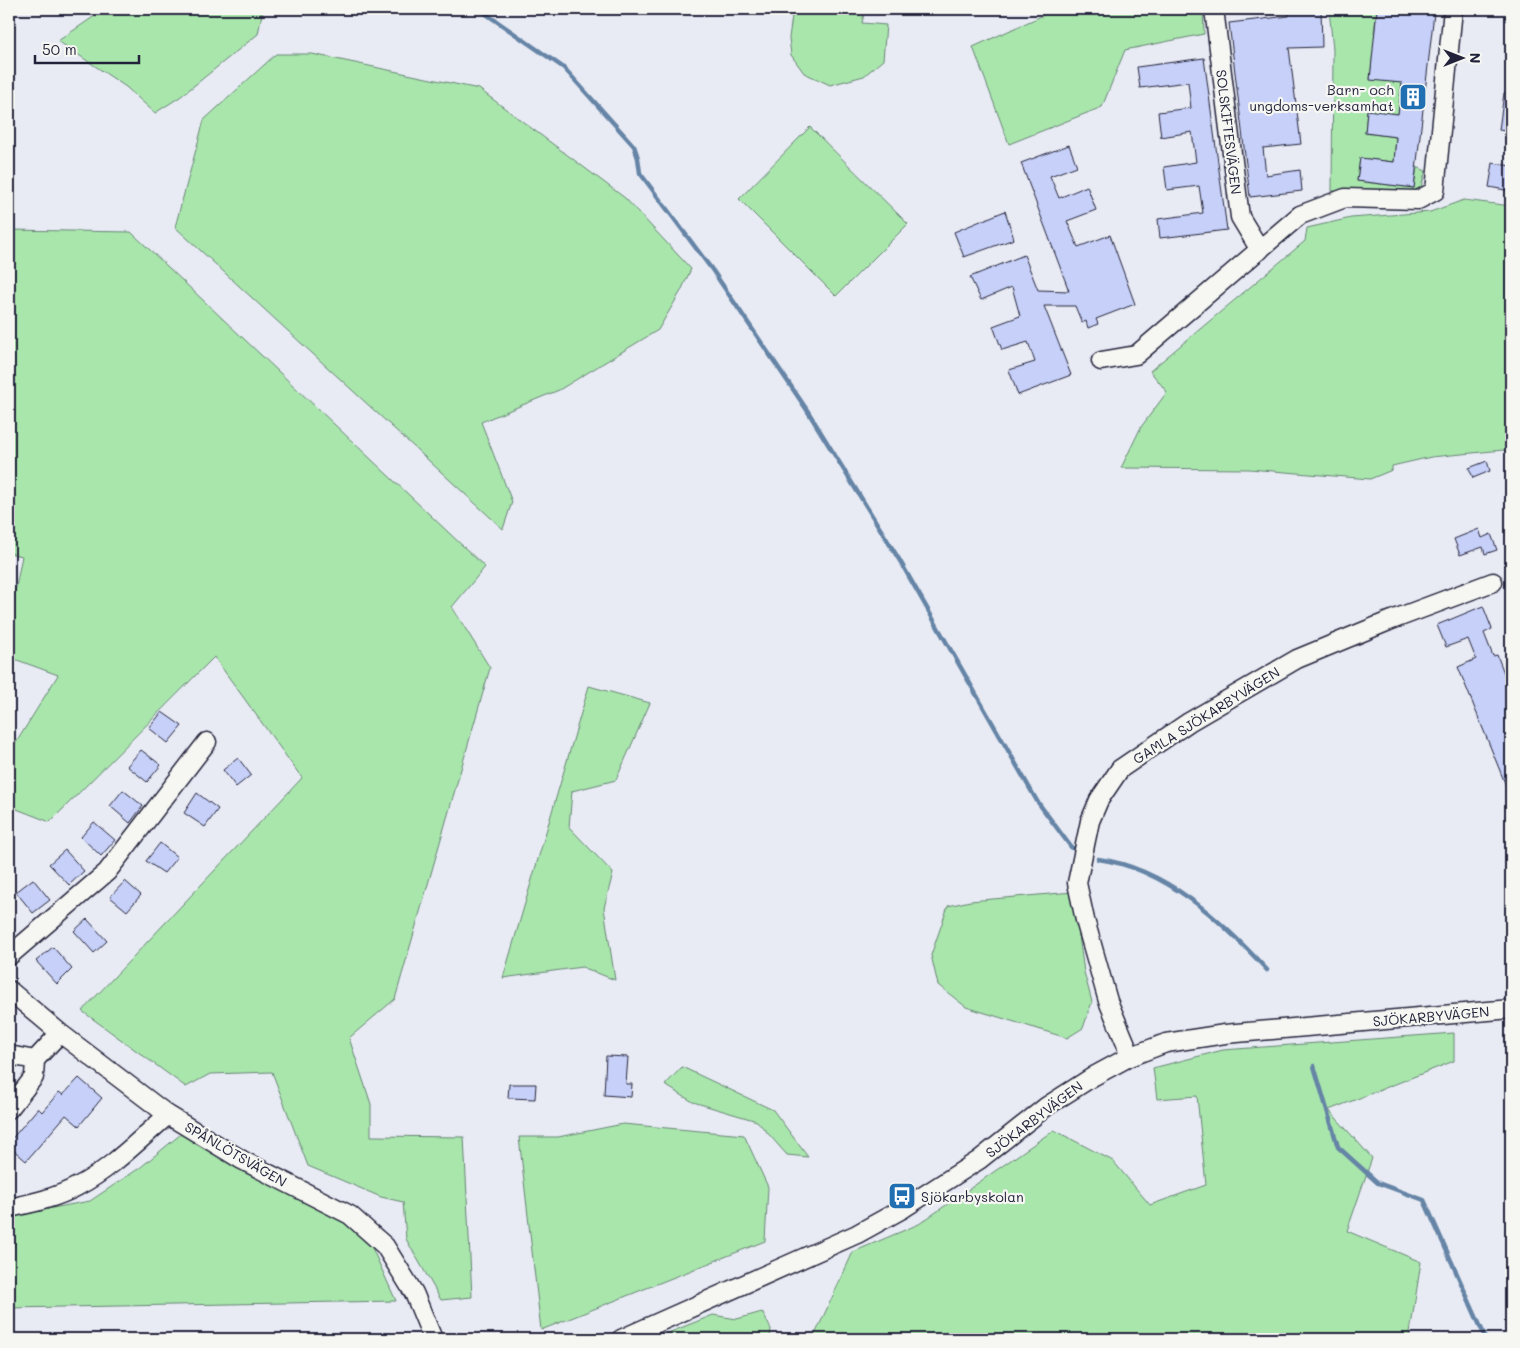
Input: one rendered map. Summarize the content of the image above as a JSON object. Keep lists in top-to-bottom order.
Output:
{
  "streets": {
    "street": [
      "SOLSKIFTESVÄGEN",
      "GAMLA SJÖKARBYVÄGEN",
      "SJÖKARBYVÄGEN",
      "SPÅNLÖTSVÄGEN"
    ]
  },
  "crossings": [
    ["GAMLA SJÖKARBYVÄGEN", "SJÖKARBYVÄGEN"]
  ],
  "places": {
    "building": ["Barn- och ungdoms-verksamhat"],
    "bus stop": ["Sjökarbyskolan"]
  },
  "scale_bar": "50 m",
  "north": "right"
}
